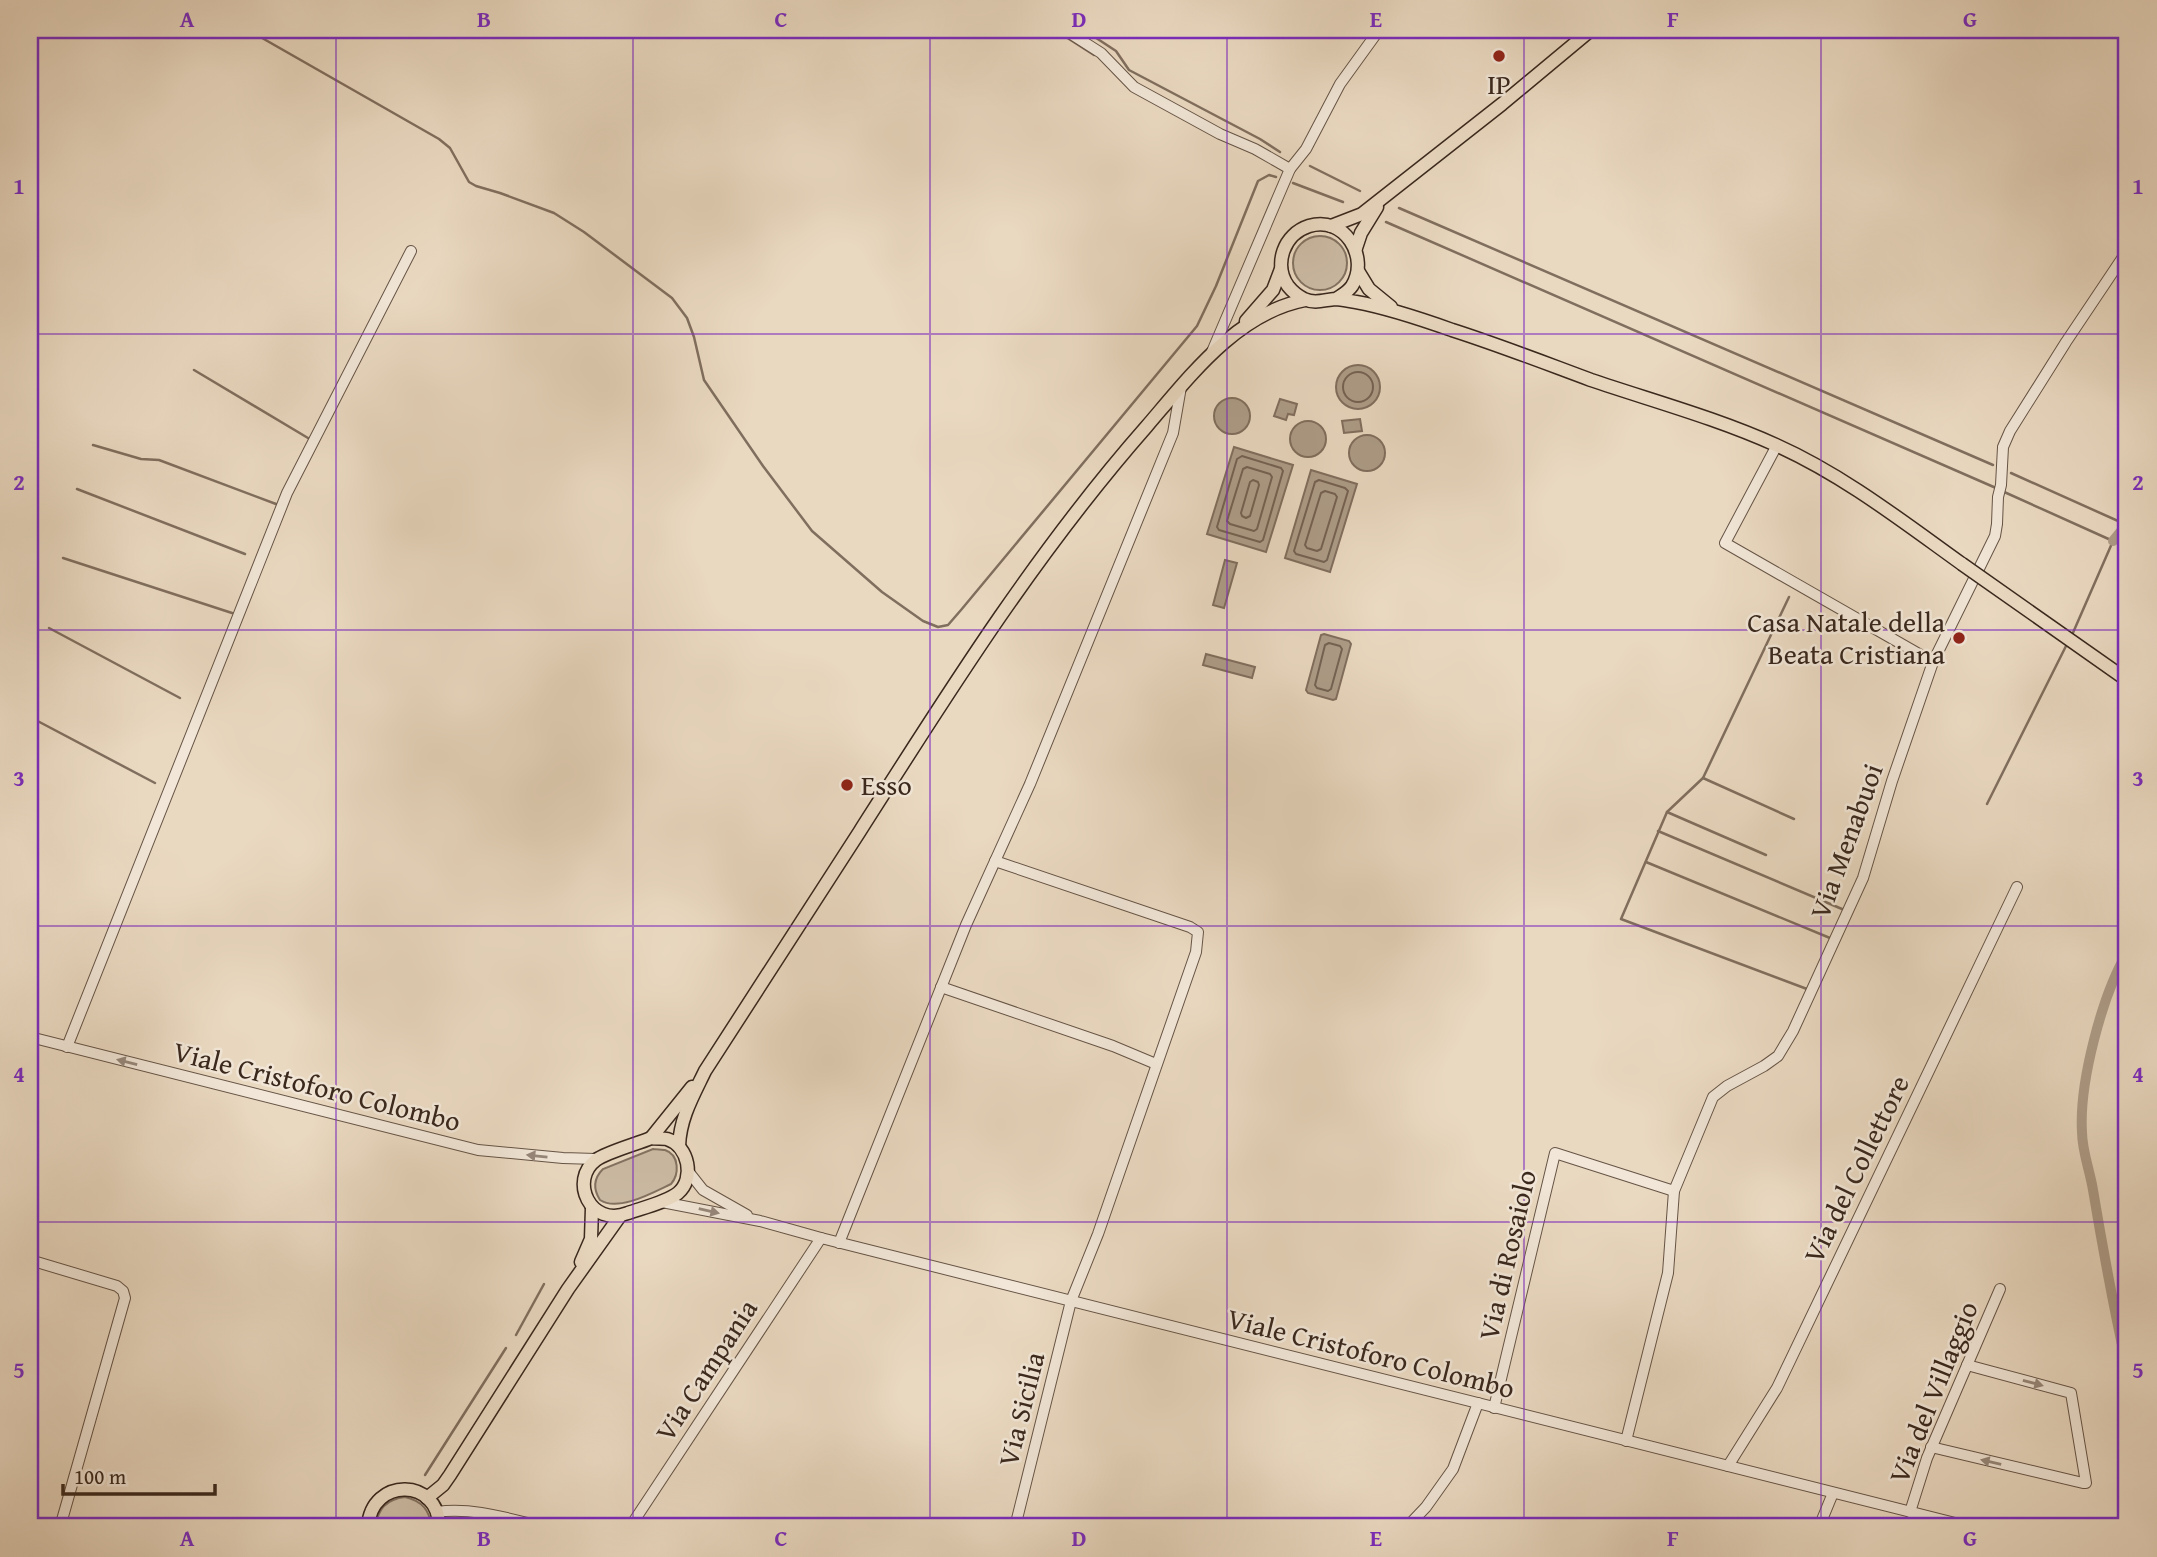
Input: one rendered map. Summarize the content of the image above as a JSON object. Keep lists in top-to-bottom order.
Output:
{
  "streets": {
    "street": [
      "Via Menabuoi",
      "Viale Cristoforo Colombo",
      "Via del Collettore",
      "Via di Rosaiolo",
      "Via Campania",
      "Via del Villaggio",
      "Via Sicilia"
    ]
  },
  "crossings": [
    ["Via Menabuoi", "Viale Cristoforo Colombo"],
    ["Via Menabuoi", "Via di Rosaiolo"],
    ["Viale Cristoforo Colombo", "Via del Collettore"],
    ["Viale Cristoforo Colombo", "Via di Rosaiolo"],
    ["Viale Cristoforo Colombo", "Via Campania"],
    ["Viale Cristoforo Colombo", "Via del Villaggio"],
    ["Viale Cristoforo Colombo", "Via Sicilia"]
  ],
  "places": ["IP", "Casa Natale della Beata Cristiana", "Esso"],
  "scale_bar": "100 m",
  "grid": {
    "columns": [
      "A",
      "B",
      "C",
      "D",
      "E",
      "F",
      "G"
    ],
    "rows": [
      "1",
      "2",
      "3",
      "4",
      "5"
    ]
  }
}
